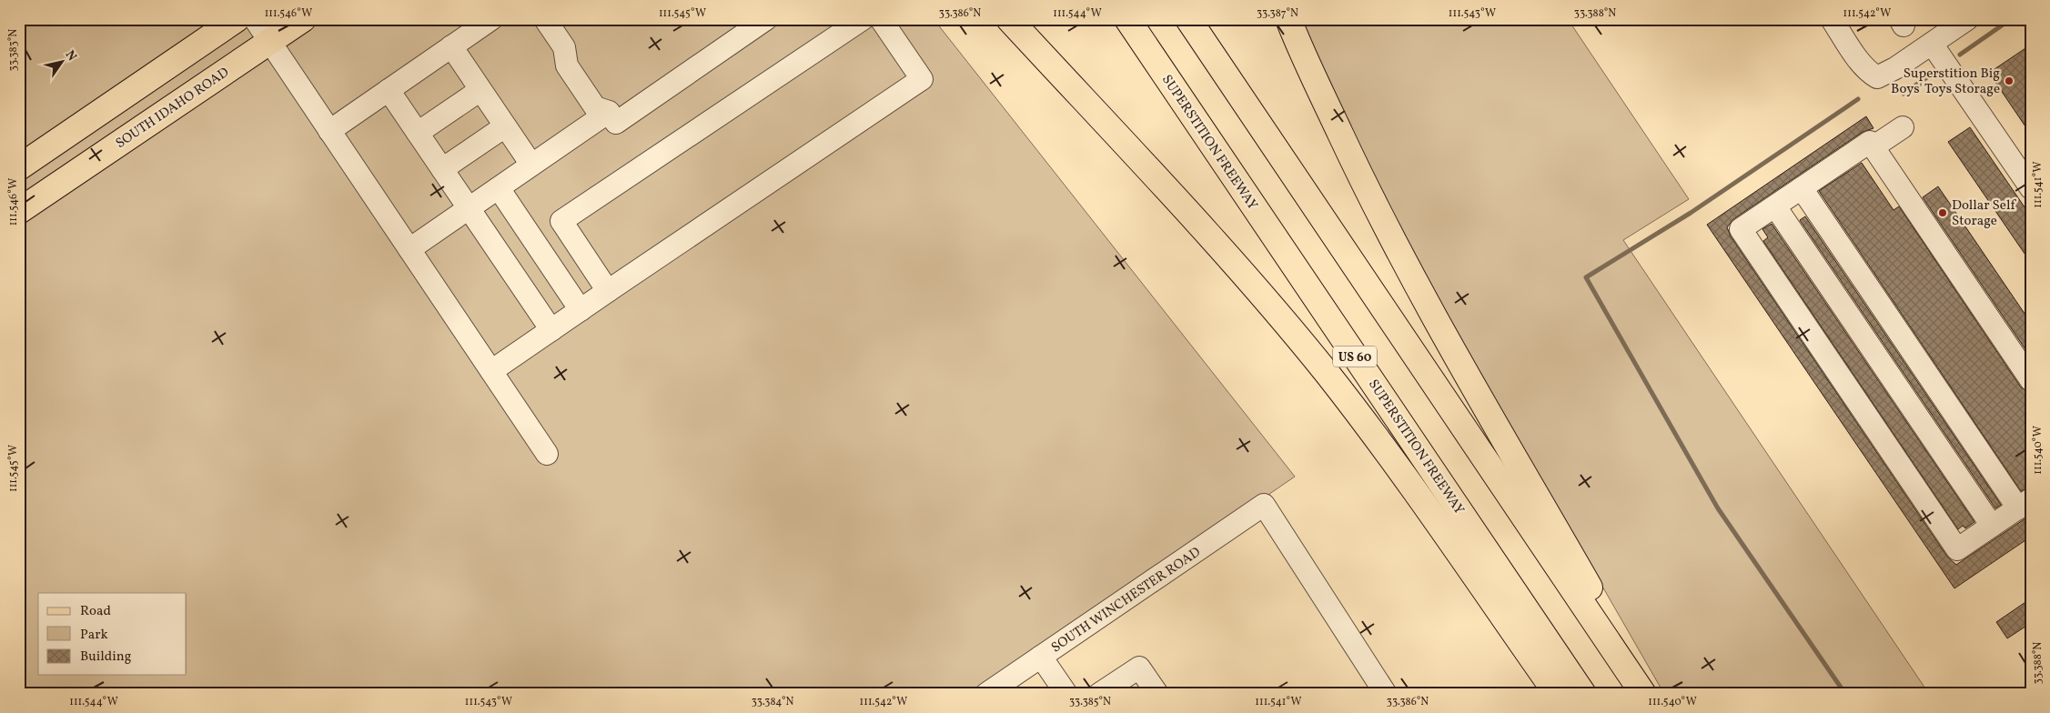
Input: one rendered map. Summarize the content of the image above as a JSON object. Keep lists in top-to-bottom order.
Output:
{
  "streets": {
    "main road": ["SOUTH IDAHO ROAD", "SUPERSTITION FREEWAY", "US 60"],
    "street": ["SOUTH WINCHESTER ROAD"]
  },
  "places": ["Superstition Big Boys' Toys Storage", "Dollar Self Storage"],
  "legend": ["Road", "Park", "Building"],
  "north": "top right",
  "coordinates": [
    "111.546°W",
    "111.545°W",
    "33.386°N",
    "111.544°W",
    "33.387°N",
    "111.543°W",
    "33.388°N",
    "111.542°W",
    "33.383°N",
    "111.541°W",
    "111.540°W",
    "33.384°N",
    "33.385°N"
  ]
}
